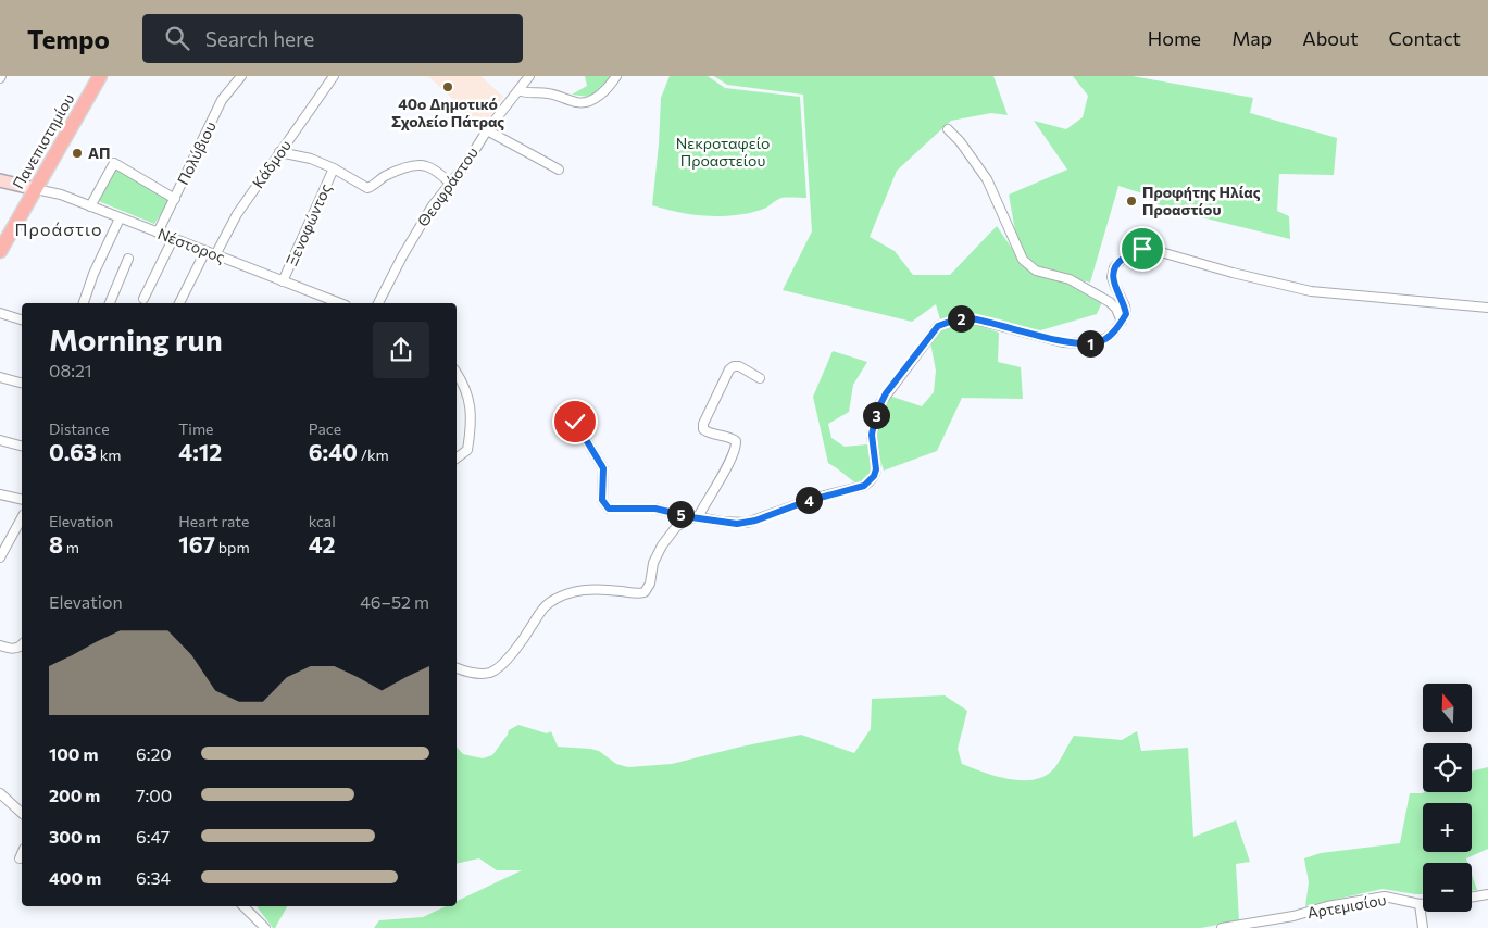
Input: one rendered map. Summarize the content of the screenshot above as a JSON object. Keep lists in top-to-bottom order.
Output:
{
  "streets": {
    "main road": ["Πανεπιστημίου"],
    "street": [
      "Πολύβιου",
      "Κάδμου",
      "Θεοφράστου",
      "Ξενοφώντος",
      "Νέστορος",
      "Αρτεμισίου"
    ]
  },
  "crossings": [
    ["Πανεπιστημίου", "Νέστορος"],
    ["Πολύβιου", "Νέστορος"],
    ["Κάδμου", "Νέστορος"],
    ["Ξενοφώντος", "Νέστορος"]
  ],
  "districts": ["Προάστιο"],
  "parks": ["Νεκροταφείο Προαστείου"],
  "places": ["40ο Δημοτικό Σχολείο Πάτρας", "ΑΠ", "Προφήτης Ηλίας Προαστίου"],
  "north": "top",
  "page": {
    "header": "Tempo",
    "search": "Search here",
    "nav": [
      "Home",
      "Map",
      "About",
      "Contact"
    ],
    "heading": ["Morning run", "08:21"],
    "pins": [
      "2",
      "1",
      "3",
      "4",
      "5"
    ],
    "stats": [
      ["Distance", "0.63 km"],
      ["Time", "4:12"],
      ["Pace", "6:40 /km"],
      ["Elevation", "8 m"],
      ["Heart rate", "167 bpm"],
      ["kcal", "42"]
    ],
    "chart": ["Elevation", "46–52 m"],
    "map_buttons": ["+", "−"],
    "list": [
      {
        "name": "100 m",
        "note": "6:20"
      },
      {
        "name": "200 m",
        "note": "7:00"
      },
      {
        "name": "300 m",
        "note": "6:47"
      },
      {
        "name": "400 m",
        "note": "6:34"
      }
    ]
  }
}
